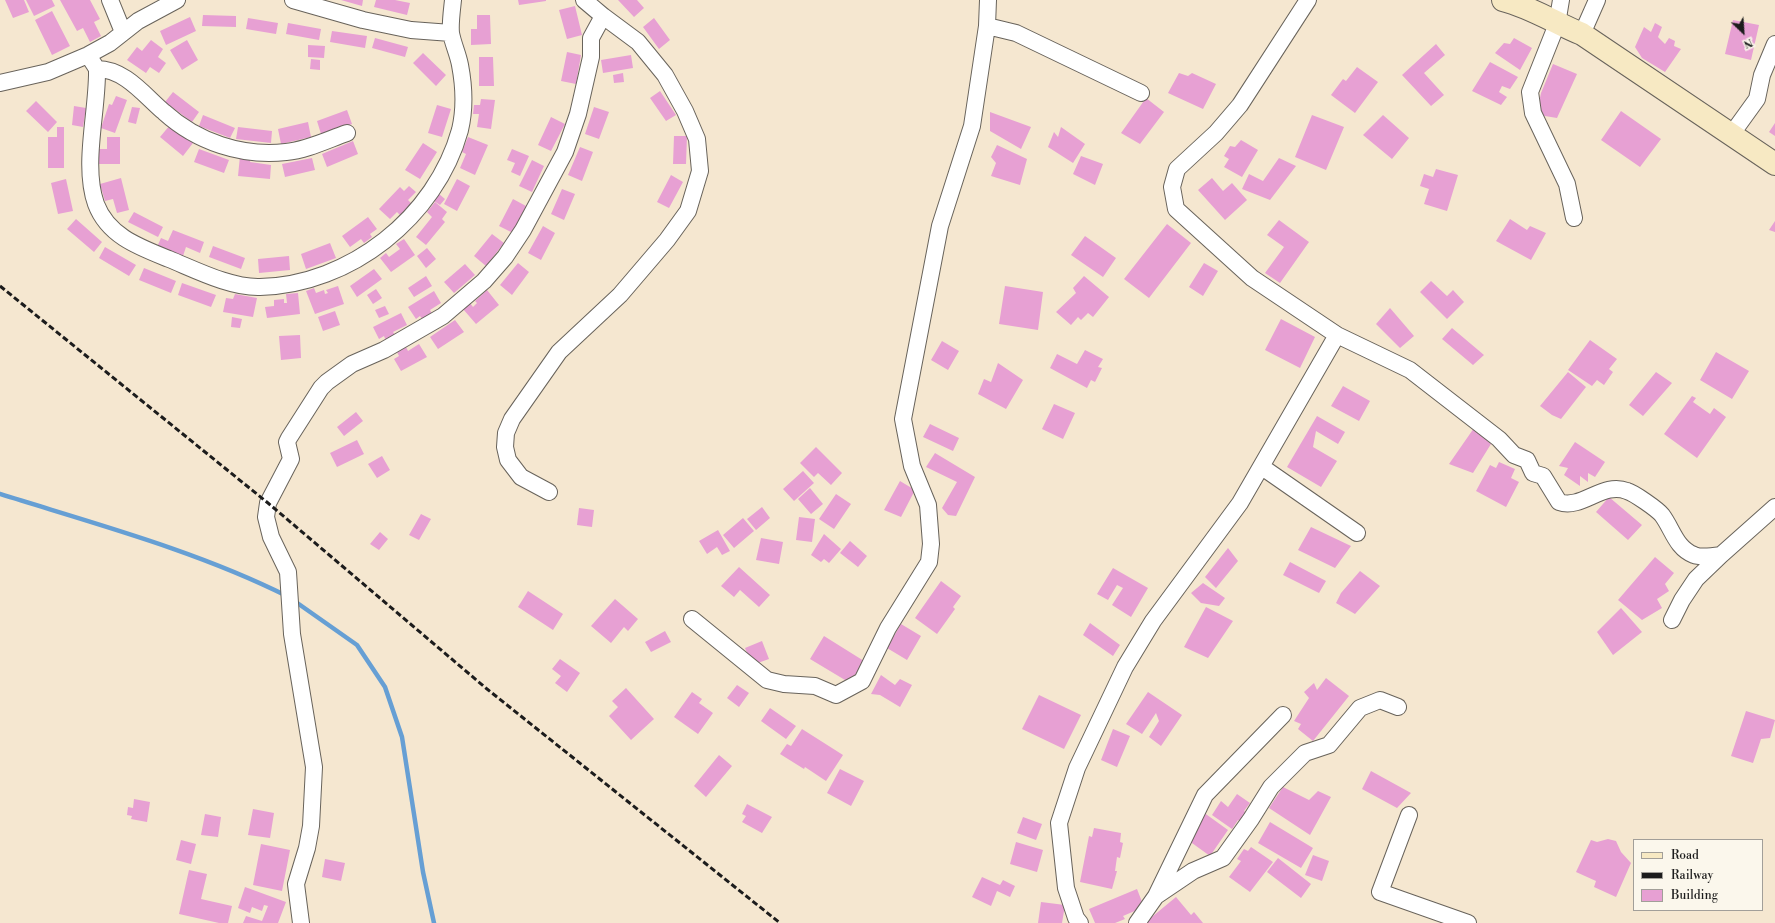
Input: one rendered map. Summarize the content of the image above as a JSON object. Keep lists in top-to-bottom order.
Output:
{
  "legend": ["Road", "Railway", "Building"],
  "north": "bottom right"
}
